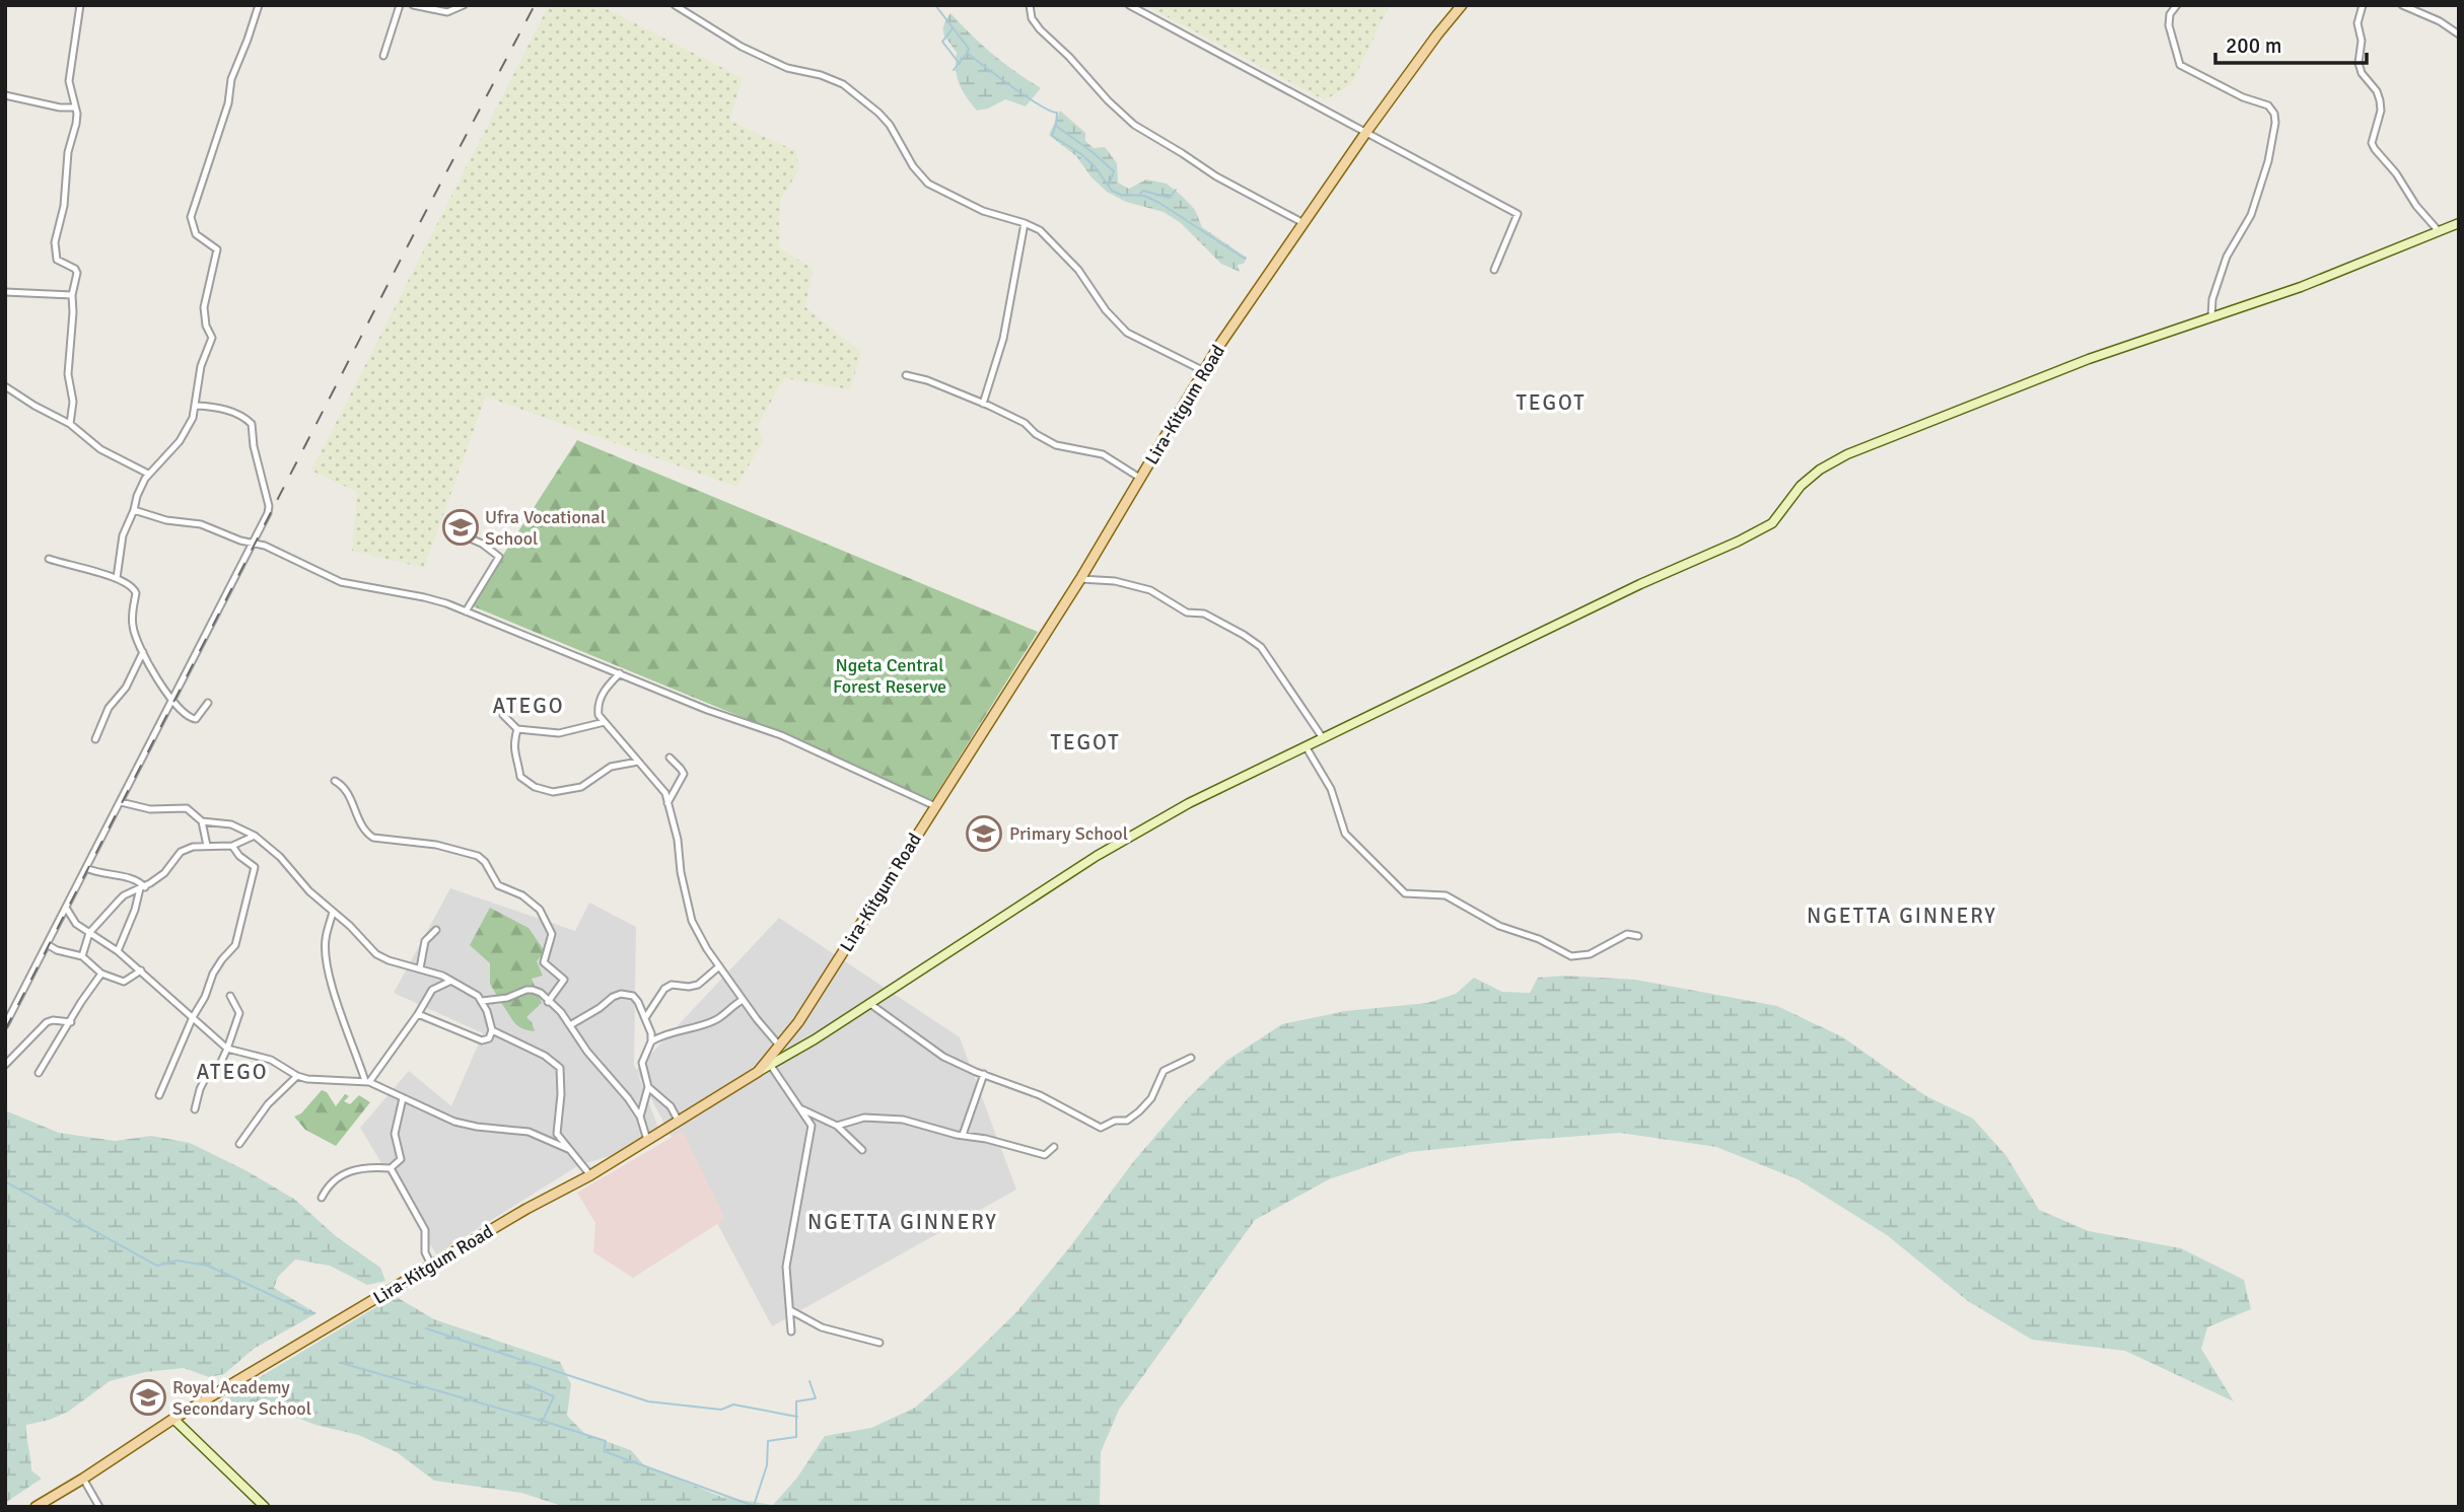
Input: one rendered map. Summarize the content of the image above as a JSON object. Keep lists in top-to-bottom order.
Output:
{
  "streets": {
    "main road": ["Lira-Kitgum Road"]
  },
  "districts": [
    "TEGOT",
    "ATEGO",
    "TEGOT",
    "NGETTA GINNERY",
    "ATEGO",
    "NGETTA GINNERY"
  ],
  "parks": ["Ngeta Central Forest Reserve"],
  "places": {
    "school or university": ["Ufra Vocational School", "Primary School", "Royal Academy Secondary School"]
  },
  "scale_bar": "200 m"
}
